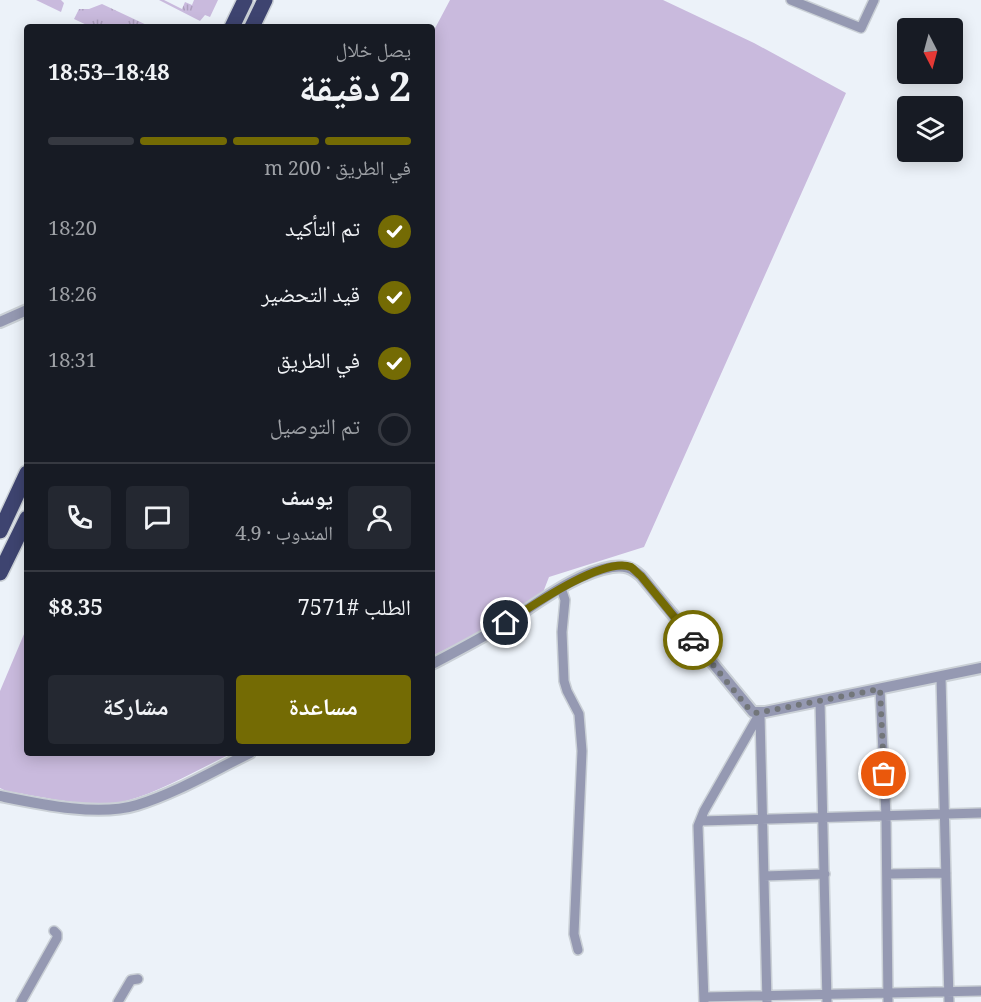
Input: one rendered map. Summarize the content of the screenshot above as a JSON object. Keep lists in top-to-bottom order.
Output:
{
  "north": "bottom",
  "page": {
    "heading": ["2 دقيقة", "يصل خلال", "18:48–18:53"],
    "panel": [
      "يوسف",
      "المندوب · 4.9",
      "الطلب #7571",
      "$8.35"
    ],
    "bar": "في الطريق · 200 m",
    "list": [
      ["تم التأكيد", "18:20"],
      ["قيد التحضير", "18:26"],
      ["في الطريق", "18:31"],
      "تم التوصيل"
    ],
    "buttons": ["مساعدة", "مشاركة"]
  }
}
